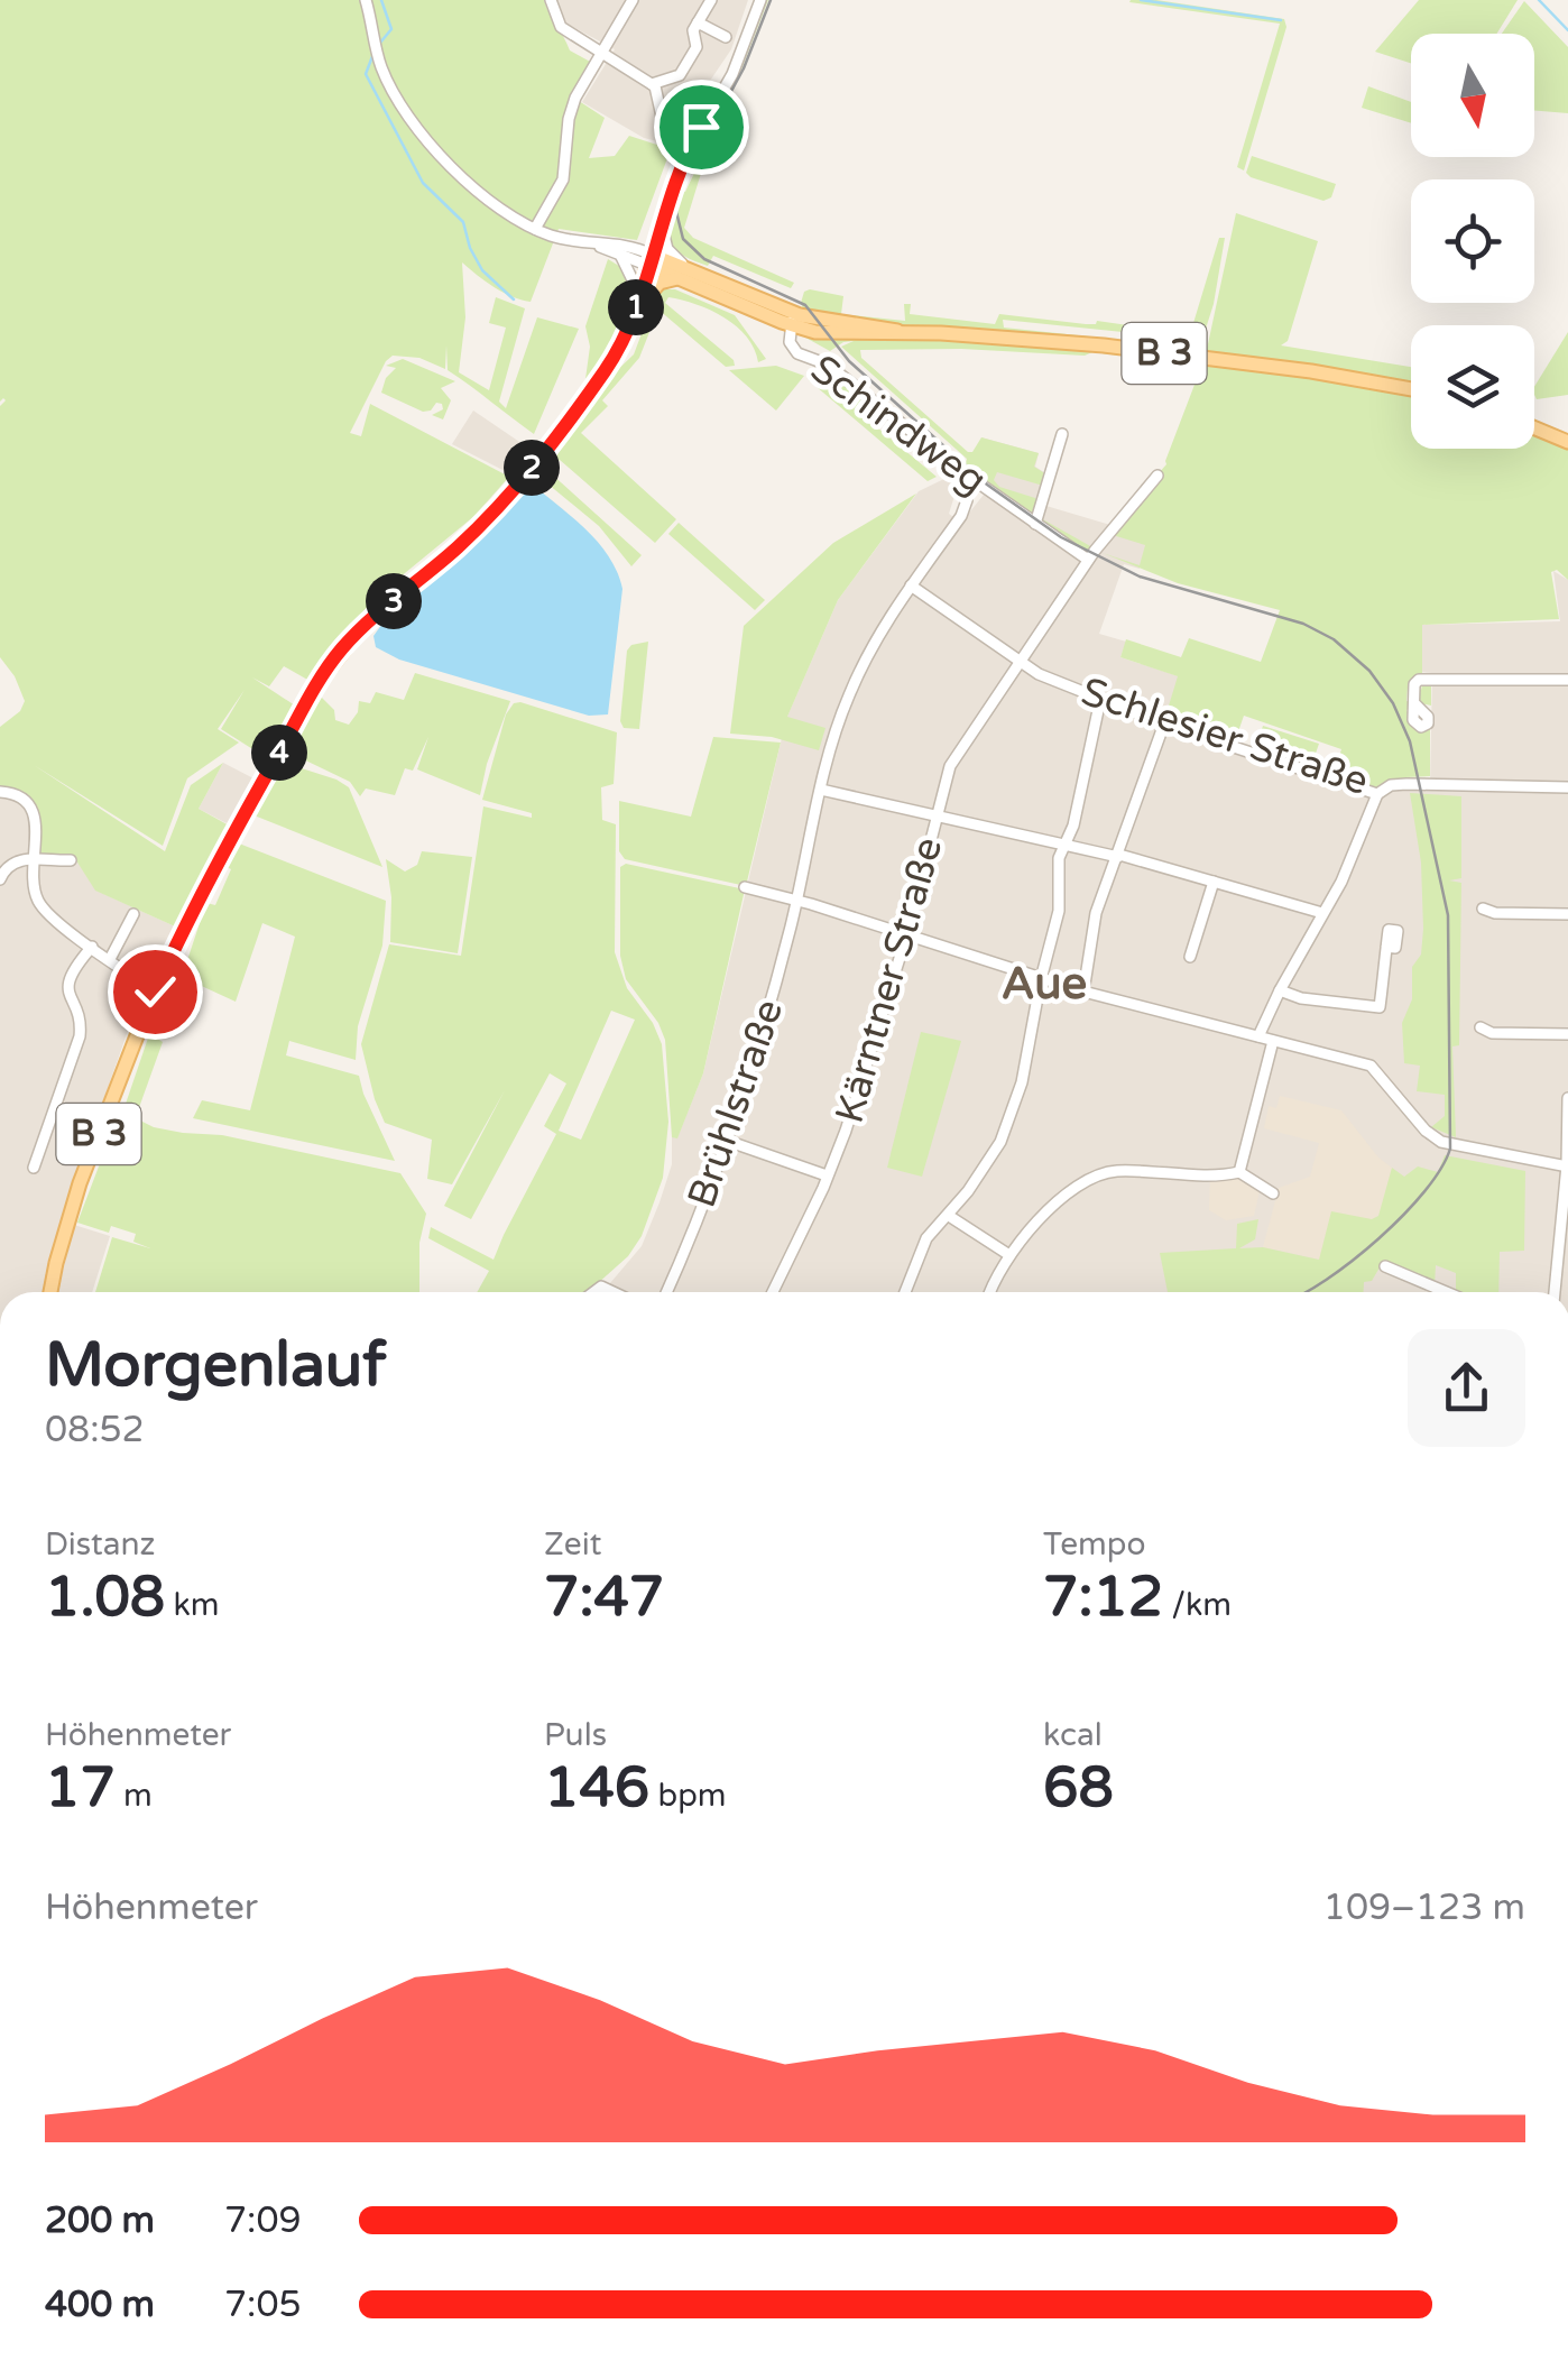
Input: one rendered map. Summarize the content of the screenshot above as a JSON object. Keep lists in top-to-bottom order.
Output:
{
  "streets": {
    "main road": ["B 3"],
    "street": [
      "Schindweg",
      "Schlesier Straße",
      "Kärntner Straße",
      "Brühlstraße"
    ]
  },
  "crossings": [
    ["B 3", "Schindweg"],
    ["Schindweg", "Kärntner Straße"],
    ["Schindweg", "Brühlstraße"],
    ["Schlesier Straße", "Kärntner Straße"],
    ["Schlesier Straße", "Brühlstraße"]
  ],
  "districts": ["Aue"],
  "north": "bottom",
  "page": {
    "pins": [
      "1",
      "2",
      "3",
      "4"
    ],
    "heading": ["Morgenlauf", "08:52"],
    "stats": [
      ["Distanz", "1.08 km"],
      ["Zeit", "7:47"],
      ["Tempo", "7:12 /km"],
      ["Höhenmeter", "17 m"],
      ["Puls", "146 bpm"],
      ["kcal", "68"]
    ],
    "chart": ["Höhenmeter", "109–123 m"],
    "list": [
      {
        "name": "200 m",
        "note": "7:09"
      },
      {
        "name": "400 m",
        "note": "7:05"
      }
    ]
  }
}
